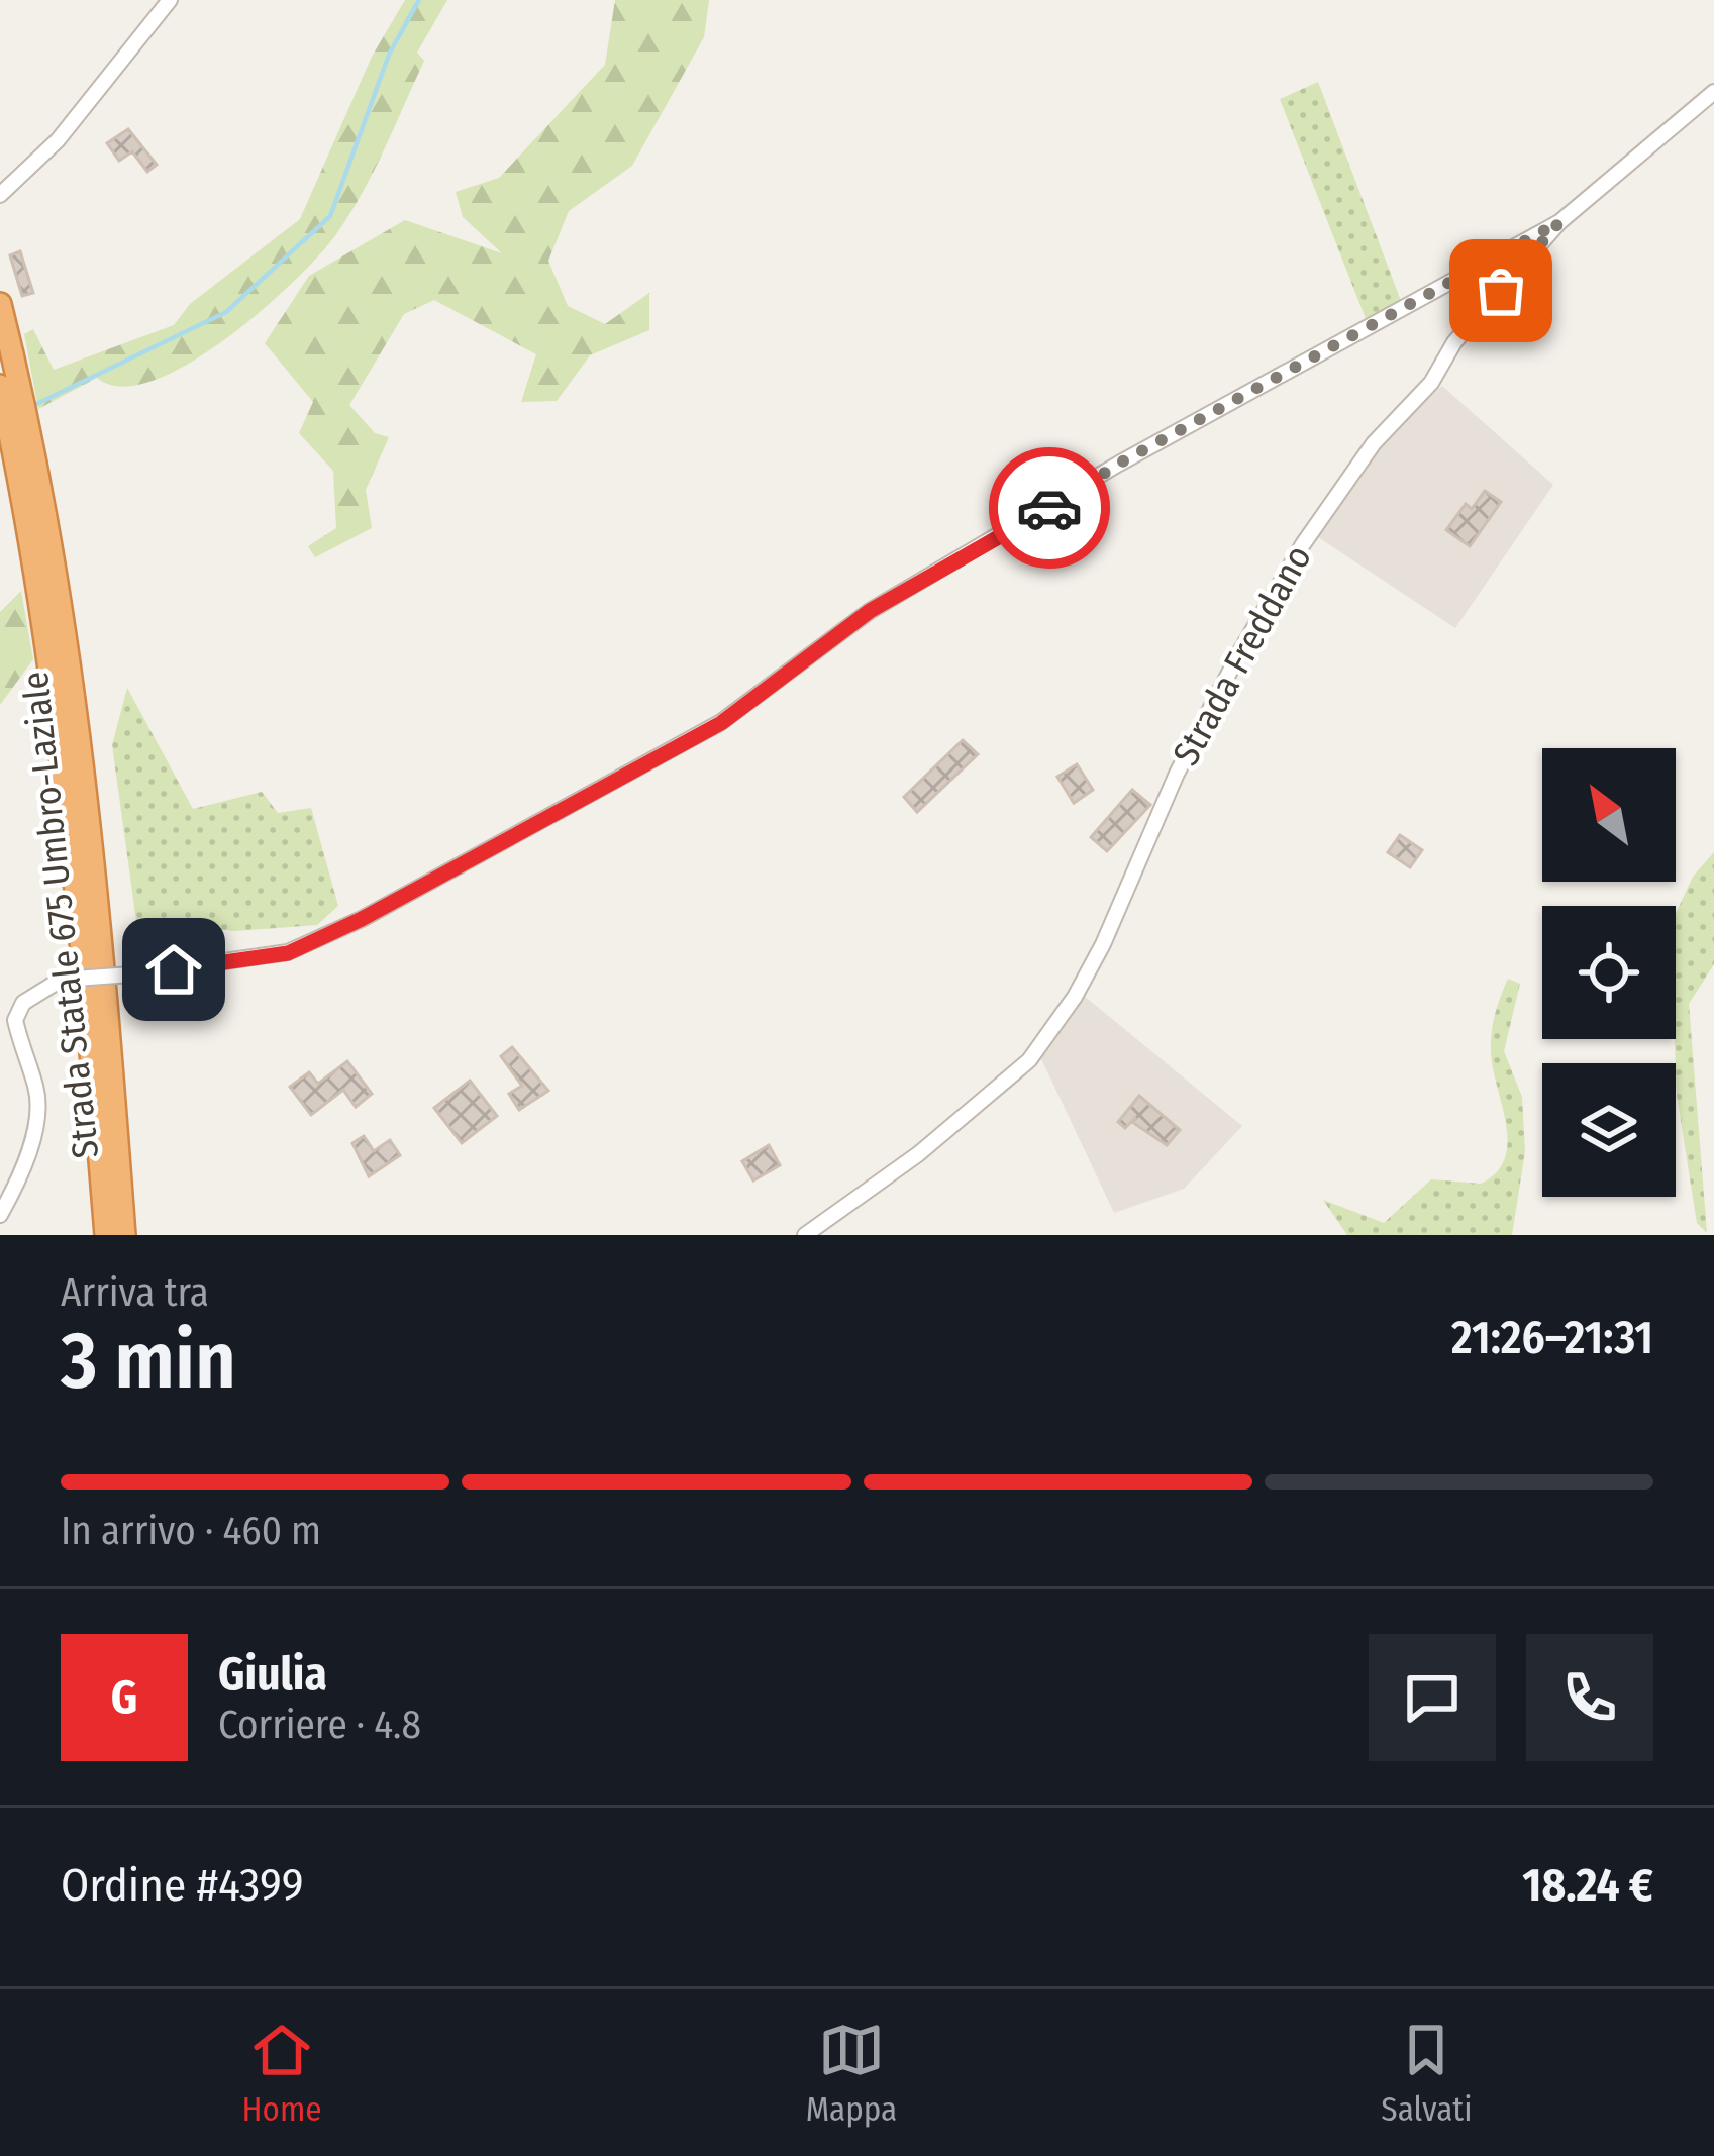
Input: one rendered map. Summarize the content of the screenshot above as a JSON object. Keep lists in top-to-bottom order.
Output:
{
  "streets": {
    "highway": ["Strada Statale 675 Umbro-Laziale"],
    "street": ["Strada Freddano"]
  },
  "north": "top left",
  "page": {
    "heading": ["3 min", "Arriva tra", "21:26–21:31"],
    "panel": [
      "Giulia",
      "Corriere · 4.8",
      "Ordine #4399",
      "18.24 €"
    ],
    "bar": "In arrivo · 460 m",
    "round": "G",
    "tabs": ["Home", "Mappa", "Salvati"]
  }
}
